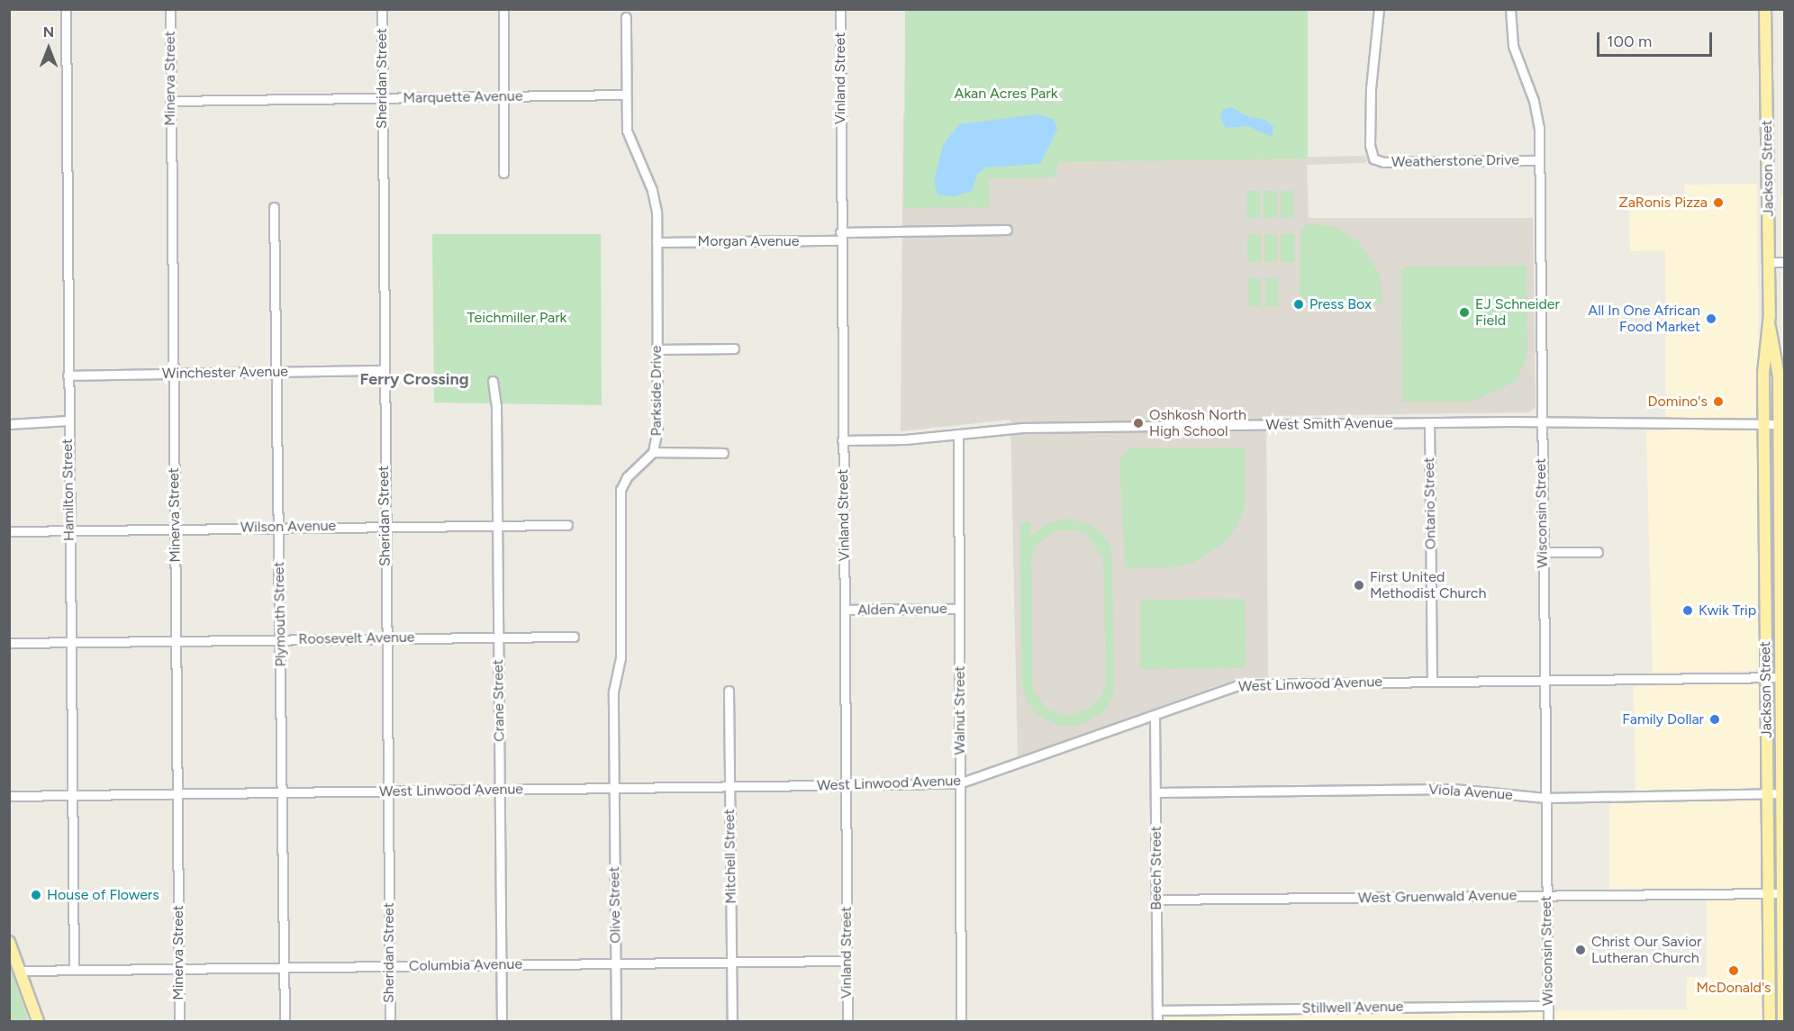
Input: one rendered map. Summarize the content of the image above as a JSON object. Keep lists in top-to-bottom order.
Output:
{
  "streets": {
    "main road": ["Jackson Street"],
    "street": [
      "Minerva Street",
      "Sheridan Street",
      "Vinland Street",
      "Marquette Avenue",
      "Weatherstone Drive",
      "Morgan Avenue",
      "Winchester Avenue",
      "Parkside Drive",
      "West Smith Avenue",
      "Hamilton Street",
      "Ontario Street",
      "Wisconsin Street",
      "Wilson Avenue",
      "Alden Avenue",
      "Plymouth Street",
      "Roosevelt Avenue",
      "West Linwood Avenue",
      "Crane Street",
      "Walnut Street",
      "Viola Avenue",
      "Mitchell Street",
      "Beech Street",
      "West Gruenwald Avenue",
      "Olive Street",
      "Columbia Avenue",
      "Stillwell Avenue"
    ]
  },
  "crossings": [
    ["Minerva Street", "Marquette Avenue"],
    ["Minerva Street", "Winchester Avenue"],
    ["Minerva Street", "Wilson Avenue"],
    ["Minerva Street", "Roosevelt Avenue"],
    ["Minerva Street", "West Linwood Avenue"],
    ["Minerva Street", "Columbia Avenue"],
    ["Sheridan Street", "Marquette Avenue"],
    ["Sheridan Street", "Winchester Avenue"],
    ["Sheridan Street", "Wilson Avenue"],
    ["Sheridan Street", "Roosevelt Avenue"],
    ["Sheridan Street", "West Linwood Avenue"],
    ["Sheridan Street", "Columbia Avenue"],
    ["Vinland Street", "Morgan Avenue"],
    ["Vinland Street", "West Smith Avenue"],
    ["Vinland Street", "Alden Avenue"],
    ["Vinland Street", "West Linwood Avenue"],
    ["Vinland Street", "Columbia Avenue"],
    ["Marquette Avenue", "Parkside Drive"],
    ["Weatherstone Drive", "Wisconsin Street"],
    ["Jackson Street", "West Smith Avenue"],
    ["Jackson Street", "West Linwood Avenue"],
    ["Jackson Street", "Viola Avenue"],
    ["Jackson Street", "West Gruenwald Avenue"],
    ["Morgan Avenue", "Parkside Drive"],
    ["Winchester Avenue", "Hamilton Street"],
    ["Winchester Avenue", "Plymouth Street"],
    ["Parkside Drive", "West Linwood Avenue"],
    ["Parkside Drive", "Olive Street"],
    ["West Smith Avenue", "Ontario Street"],
    ["West Smith Avenue", "Wisconsin Street"],
    ["West Smith Avenue", "Walnut Street"],
    ["Hamilton Street", "Wilson Avenue"],
    ["Hamilton Street", "Roosevelt Avenue"],
    ["Hamilton Street", "West Linwood Avenue"],
    ["Hamilton Street", "Columbia Avenue"],
    ["Ontario Street", "West Linwood Avenue"],
    ["Wisconsin Street", "West Linwood Avenue"],
    ["Wisconsin Street", "Viola Avenue"],
    ["Wisconsin Street", "West Gruenwald Avenue"],
    ["Wisconsin Street", "Stillwell Avenue"],
    ["Wilson Avenue", "Plymouth Street"],
    ["Wilson Avenue", "Crane Street"],
    ["Alden Avenue", "Walnut Street"],
    ["Plymouth Street", "Roosevelt Avenue"],
    ["Plymouth Street", "West Linwood Avenue"],
    ["Plymouth Street", "Columbia Avenue"],
    ["Roosevelt Avenue", "Crane Street"],
    ["West Linwood Avenue", "Crane Street"],
    ["West Linwood Avenue", "Walnut Street"],
    ["West Linwood Avenue", "Mitchell Street"],
    ["West Linwood Avenue", "Beech Street"],
    ["West Linwood Avenue", "Olive Street"],
    ["Crane Street", "Columbia Avenue"],
    ["Viola Avenue", "Beech Street"],
    ["Mitchell Street", "Columbia Avenue"],
    ["Beech Street", "West Gruenwald Avenue"],
    ["Beech Street", "Stillwell Avenue"],
    ["Olive Street", "Columbia Avenue"]
  ],
  "districts": ["Ferry Crossing"],
  "parks": ["Akan Acres Park", "Teichmiller Park"],
  "places": [
    "ZaRonis Pizza",
    "Press Box",
    "EJ Schneider Field",
    "All In One African Food Market",
    "Domino's",
    "Oshkosh North High School",
    "First United Methodist Church",
    "Kwik Trip",
    "Family Dollar",
    "House of Flowers",
    "Christ Our Savior Lutheran Church",
    "McDonald's"
  ],
  "scale_bar": "100 m",
  "north": "top"
}
